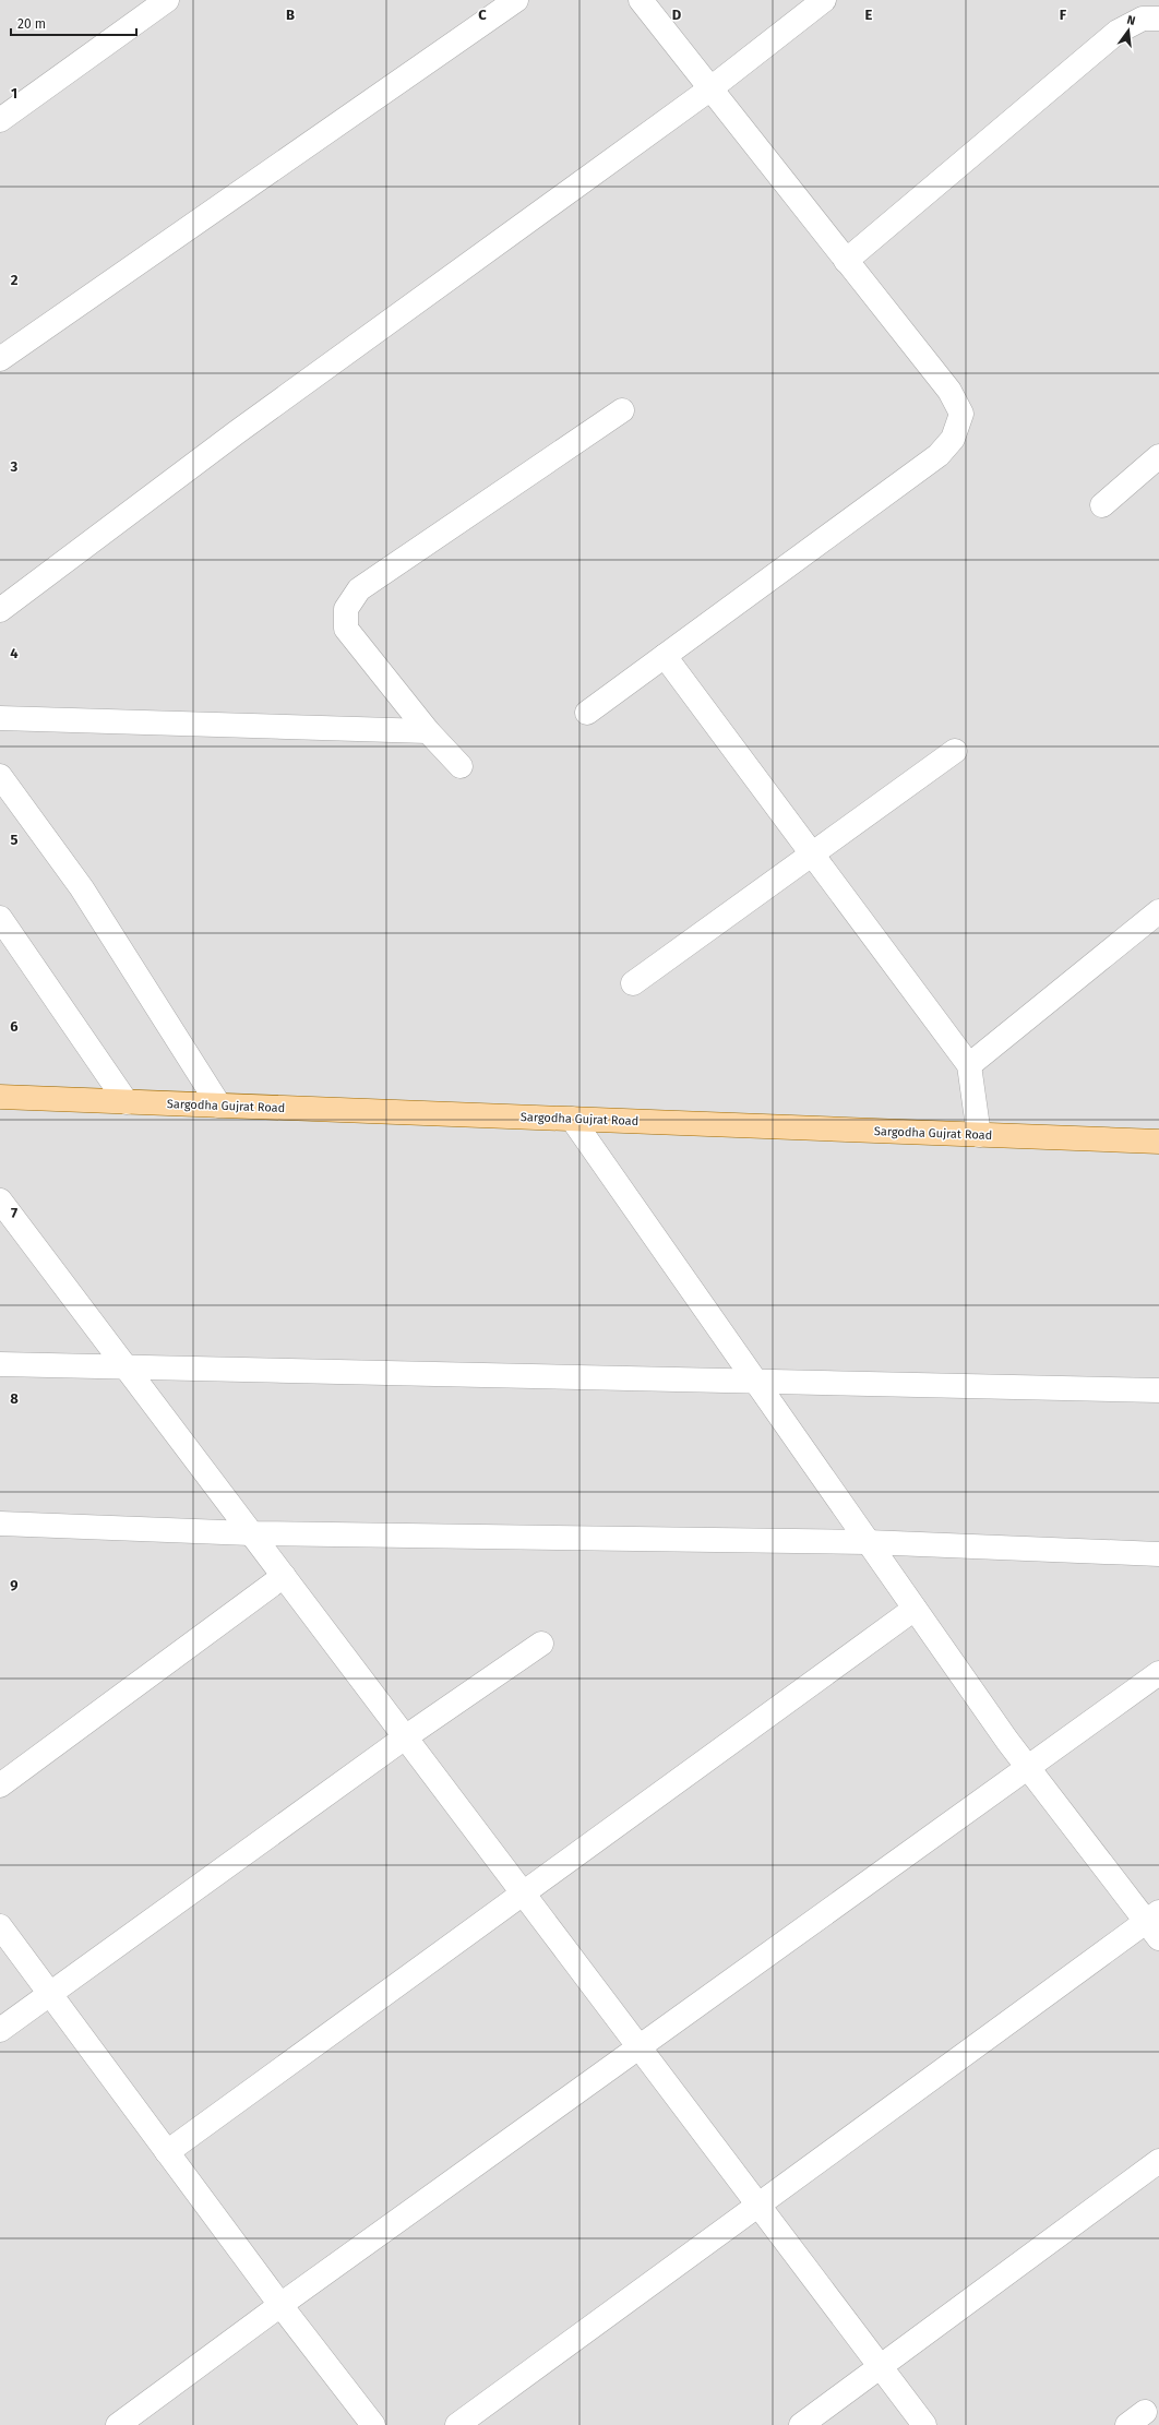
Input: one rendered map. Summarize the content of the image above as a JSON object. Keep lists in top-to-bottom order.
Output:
{
  "streets": {
    "main road": ["Sargodha Gujrat Road"]
  },
  "scale_bar": "20 m",
  "north": "top",
  "grid": {
    "columns": [
      "B",
      "C",
      "D",
      "E",
      "F"
    ],
    "rows": [
      "1",
      "2",
      "3",
      "4",
      "5",
      "6",
      "7",
      "8",
      "9"
    ]
  }
}
